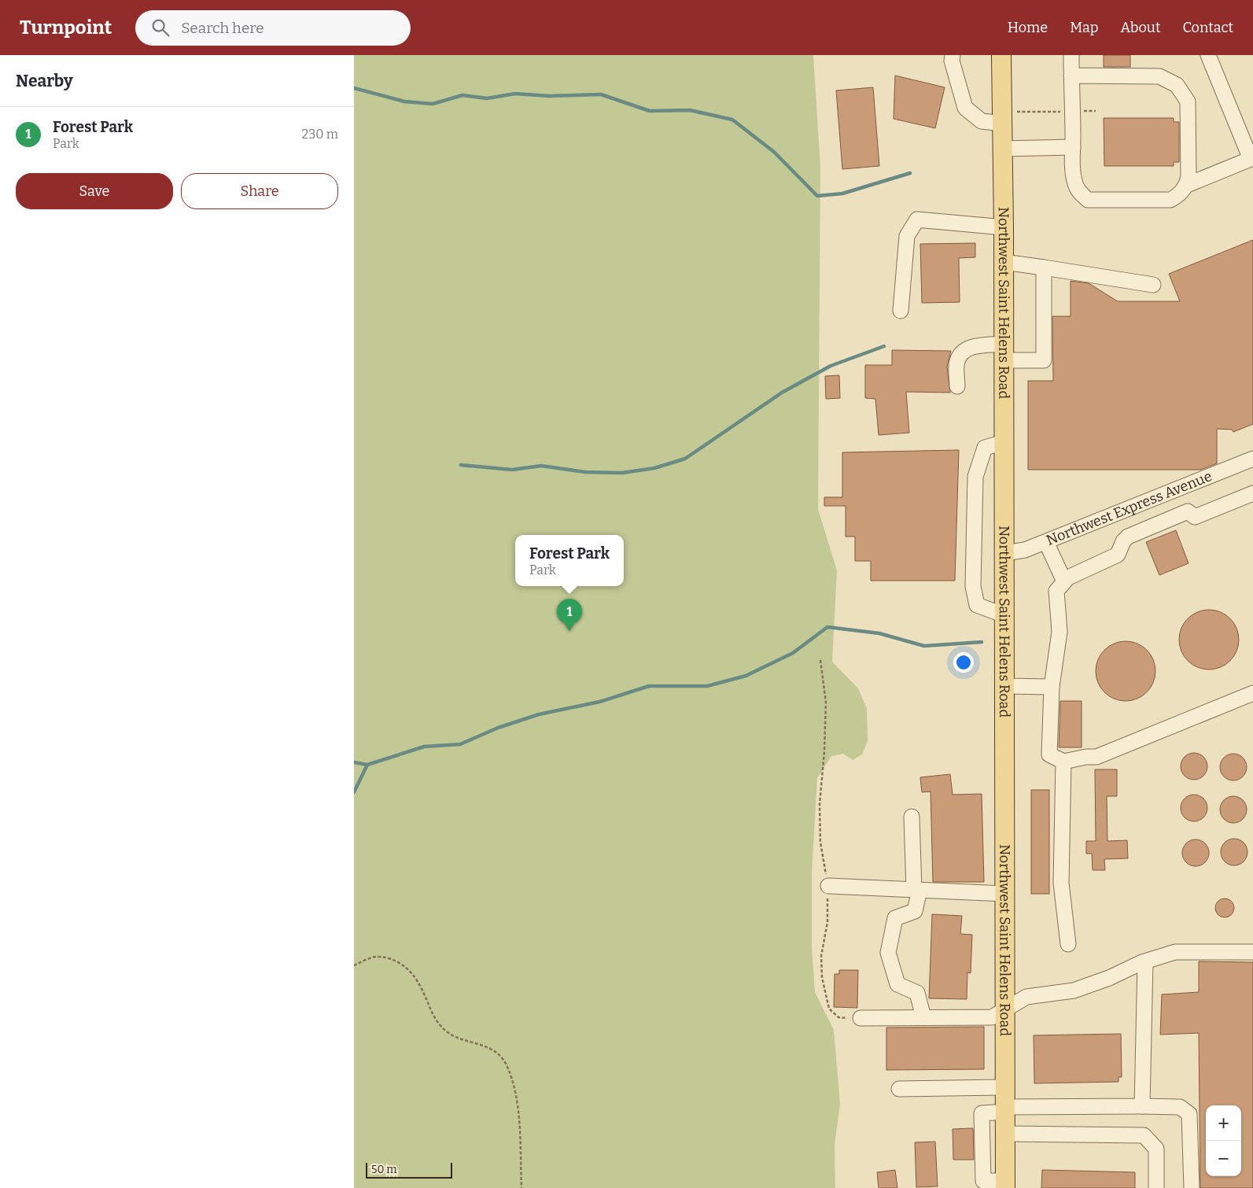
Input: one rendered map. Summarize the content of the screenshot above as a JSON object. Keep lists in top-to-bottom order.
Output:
{
  "streets": {
    "main road": ["Northwest Saint Helens Road"],
    "street": ["Northwest Express Avenue"]
  },
  "crossings": [
    ["Northwest Saint Helens Road", "Northwest Express Avenue"]
  ],
  "scale_bar": "50 m",
  "page": {
    "header": "Turnpoint",
    "search": "Search here",
    "nav": [
      "Home",
      "Map",
      "About",
      "Contact"
    ],
    "heading": "Nearby",
    "list": [
      {
        "mark": "1",
        "name": "Forest Park",
        "note": "Park",
        "value": "230 m"
      }
    ],
    "buttons": ["Save", "Share"],
    "popup": ["Forest Park", "Park"],
    "pins": "1",
    "map_buttons": ["+", "−"],
    "scale": "50 m"
  }
}
